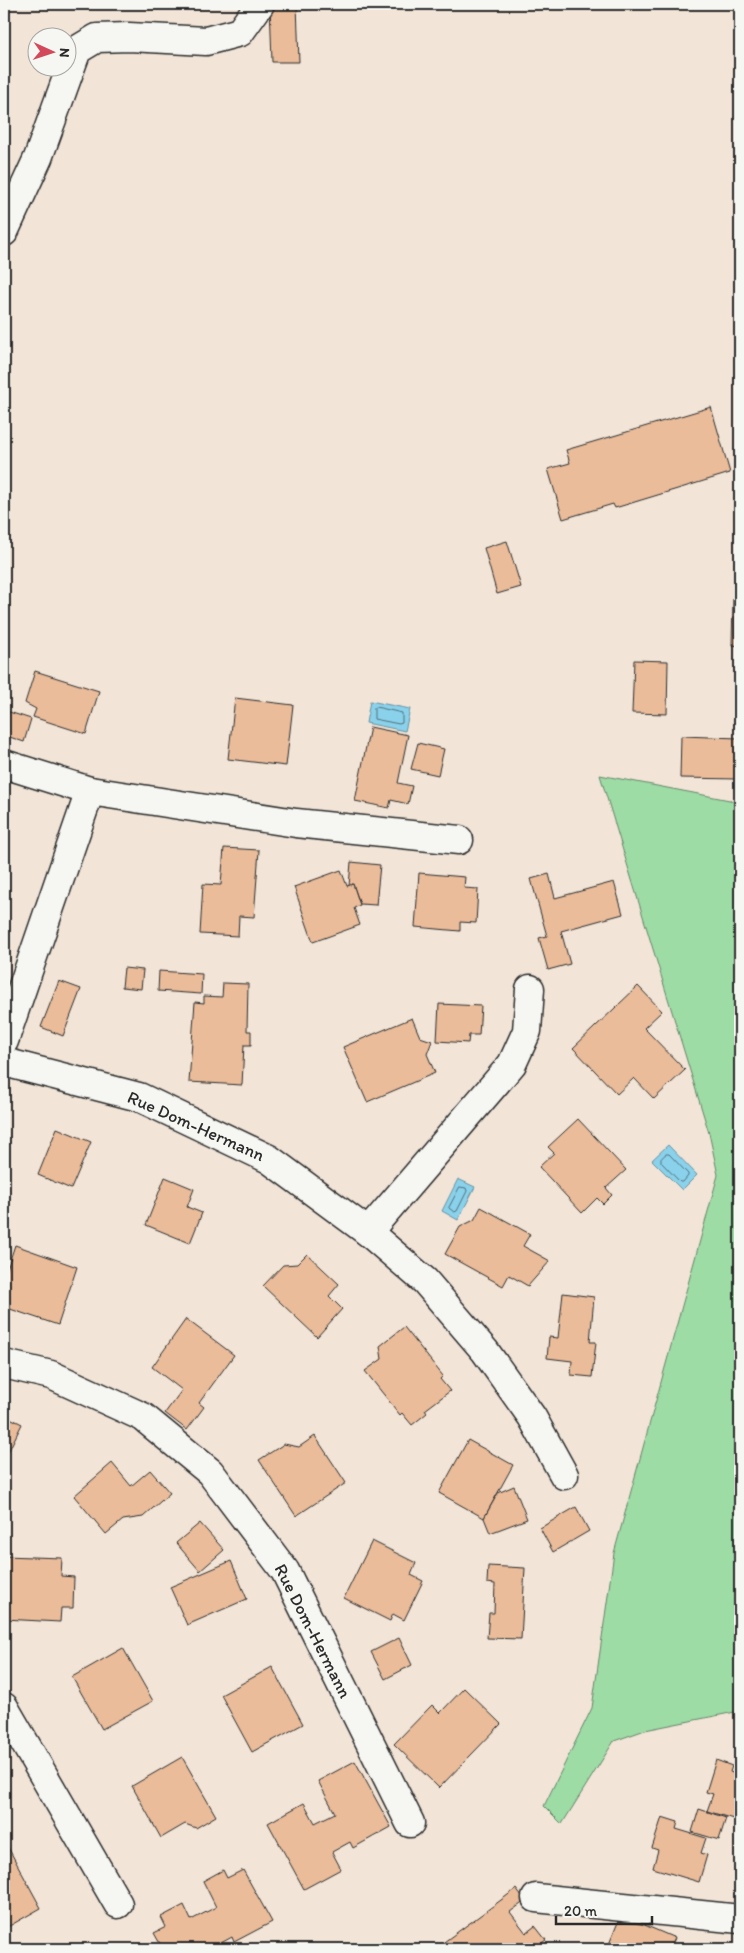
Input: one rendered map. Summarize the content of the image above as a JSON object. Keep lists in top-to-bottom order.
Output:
{
  "streets": {
    "street": ["Rue Dom-Hermann"]
  },
  "scale_bar": "20 m",
  "north": "right"
}
